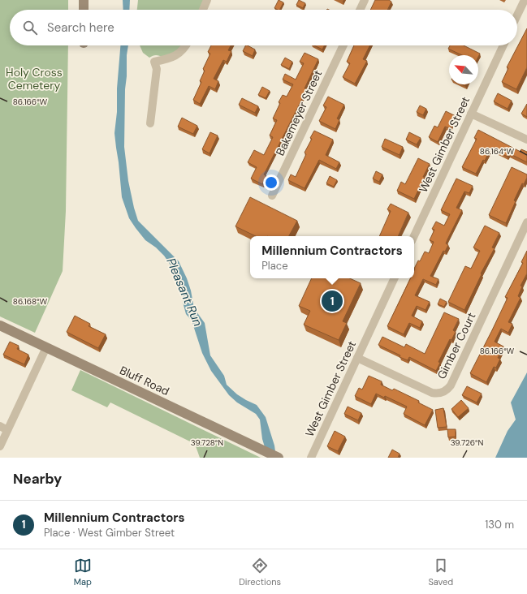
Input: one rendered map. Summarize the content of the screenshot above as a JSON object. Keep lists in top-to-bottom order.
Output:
{
  "streets": {
    "main road": ["Bluff Road"],
    "street": ["Bakemeyer Street", "West Gimber Street", "Gimber Court"]
  },
  "crossings": [
    ["West Gimber Street", "Gimber Court"]
  ],
  "water": ["Pleasant Run"],
  "parks": ["Holy Cross Cemetery"],
  "north": "top left",
  "page": {
    "search": "Search here",
    "popup": ["Millennium Contractors", "Place"],
    "pins": "1",
    "heading": "Nearby",
    "list": [
      {
        "mark": "1",
        "name": "Millennium Contractors",
        "note": "Place · West Gimber Street",
        "value": "130 m"
      }
    ],
    "nav": ["Map", "Directions", "Saved"]
  },
  "coordinates": [
    "86.166°W",
    "86.164°W",
    "86.168°W",
    "39.728°N",
    "39.726°N"
  ]
}
